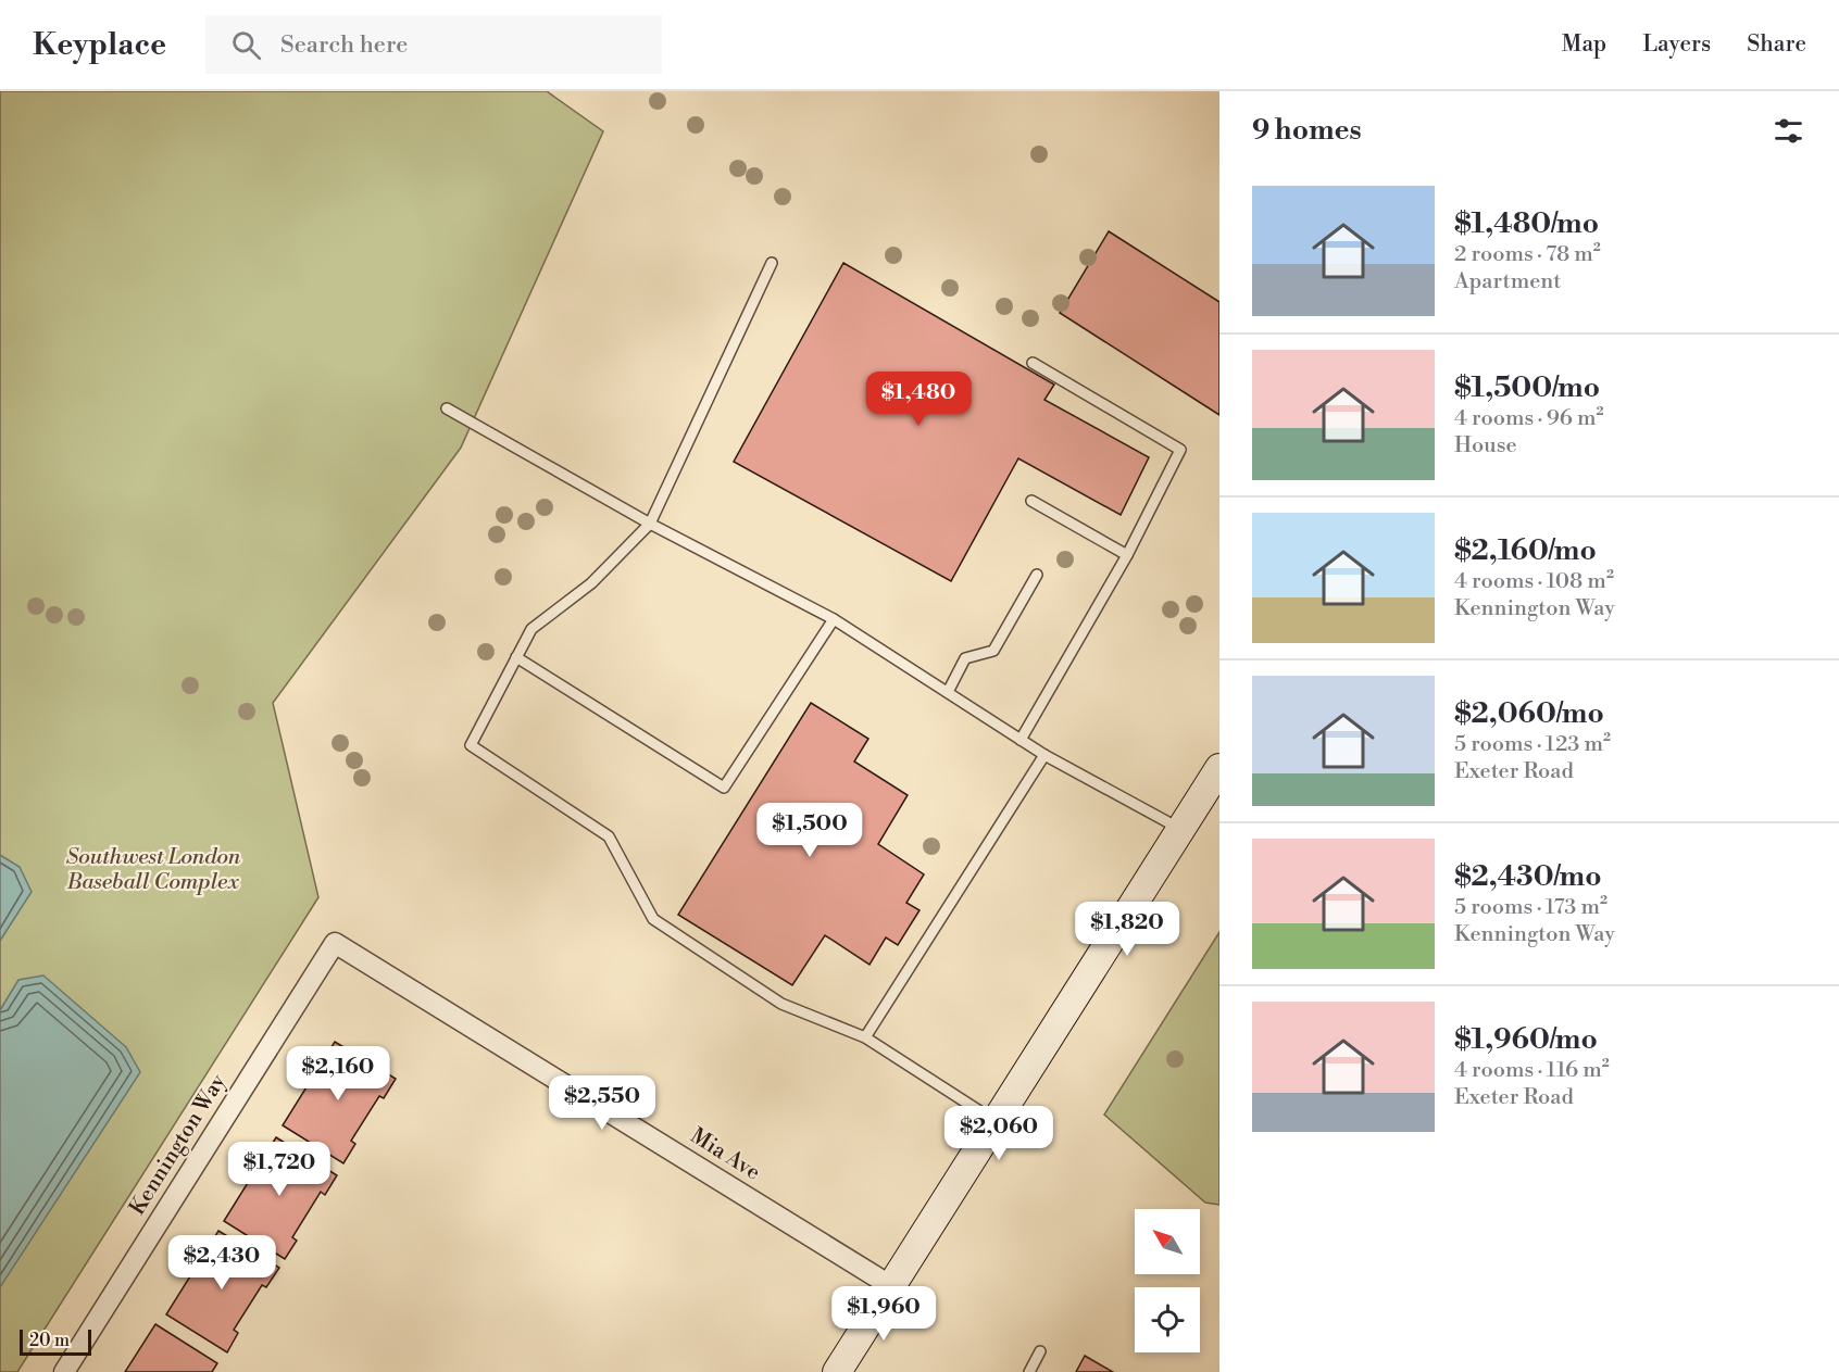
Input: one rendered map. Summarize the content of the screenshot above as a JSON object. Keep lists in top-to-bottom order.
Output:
{
  "streets": {
    "street": ["Kennington Way", "Mia Ave"]
  },
  "crossings": [
    ["Kennington Way", "Mia Ave"]
  ],
  "parks": ["Southwest London Baseball Complex"],
  "scale_bar": "20 m",
  "north": "top left",
  "page": {
    "header": "Keyplace",
    "search": "Search here",
    "nav": ["Map", "Layers", "Share"],
    "heading": "9 homes",
    "list": [
      {
        "name": "$1,480/mo",
        "note": "2 rooms · 78 m² · Apartment"
      },
      {
        "name": "$1,500/mo",
        "note": "4 rooms · 96 m² · House"
      },
      {
        "name": "$2,160/mo",
        "note": "4 rooms · 108 m² · Kennington Way"
      },
      {
        "name": "$2,060/mo",
        "note": "5 rooms · 123 m² · Exeter Road"
      },
      {
        "name": "$2,430/mo",
        "note": "5 rooms · 173 m² · Kennington Way"
      },
      {
        "name": "$1,960/mo",
        "note": "4 rooms · 116 m² · Exeter Road"
      }
    ],
    "price": [
      "$1,480",
      "$1,500",
      "$1,820",
      "$2,160",
      "$2,550",
      "$2,060",
      "$1,720",
      "$2,430",
      "$1,960"
    ],
    "scale": "20 m"
  }
}
